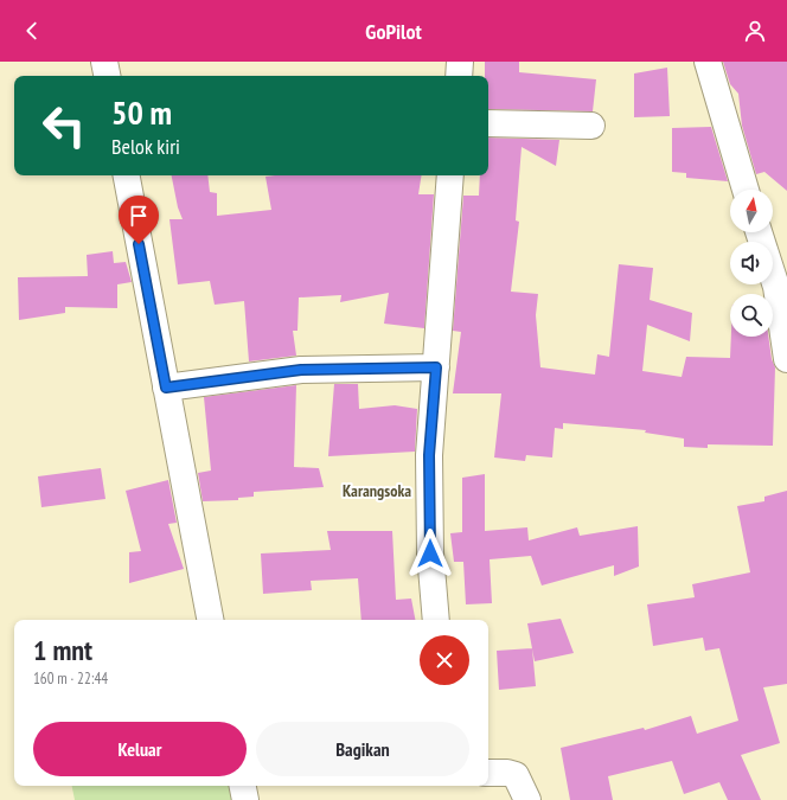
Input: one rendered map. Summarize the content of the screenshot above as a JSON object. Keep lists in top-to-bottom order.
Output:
{
  "districts": ["Karangsoka"],
  "north": "top",
  "page": {
    "header": "GoPilot",
    "turn": ["50 m", "Belok kiri"],
    "heading": ["1 mnt", "160 m · 22:44"],
    "buttons": ["Keluar", "Bagikan"]
  }
}
